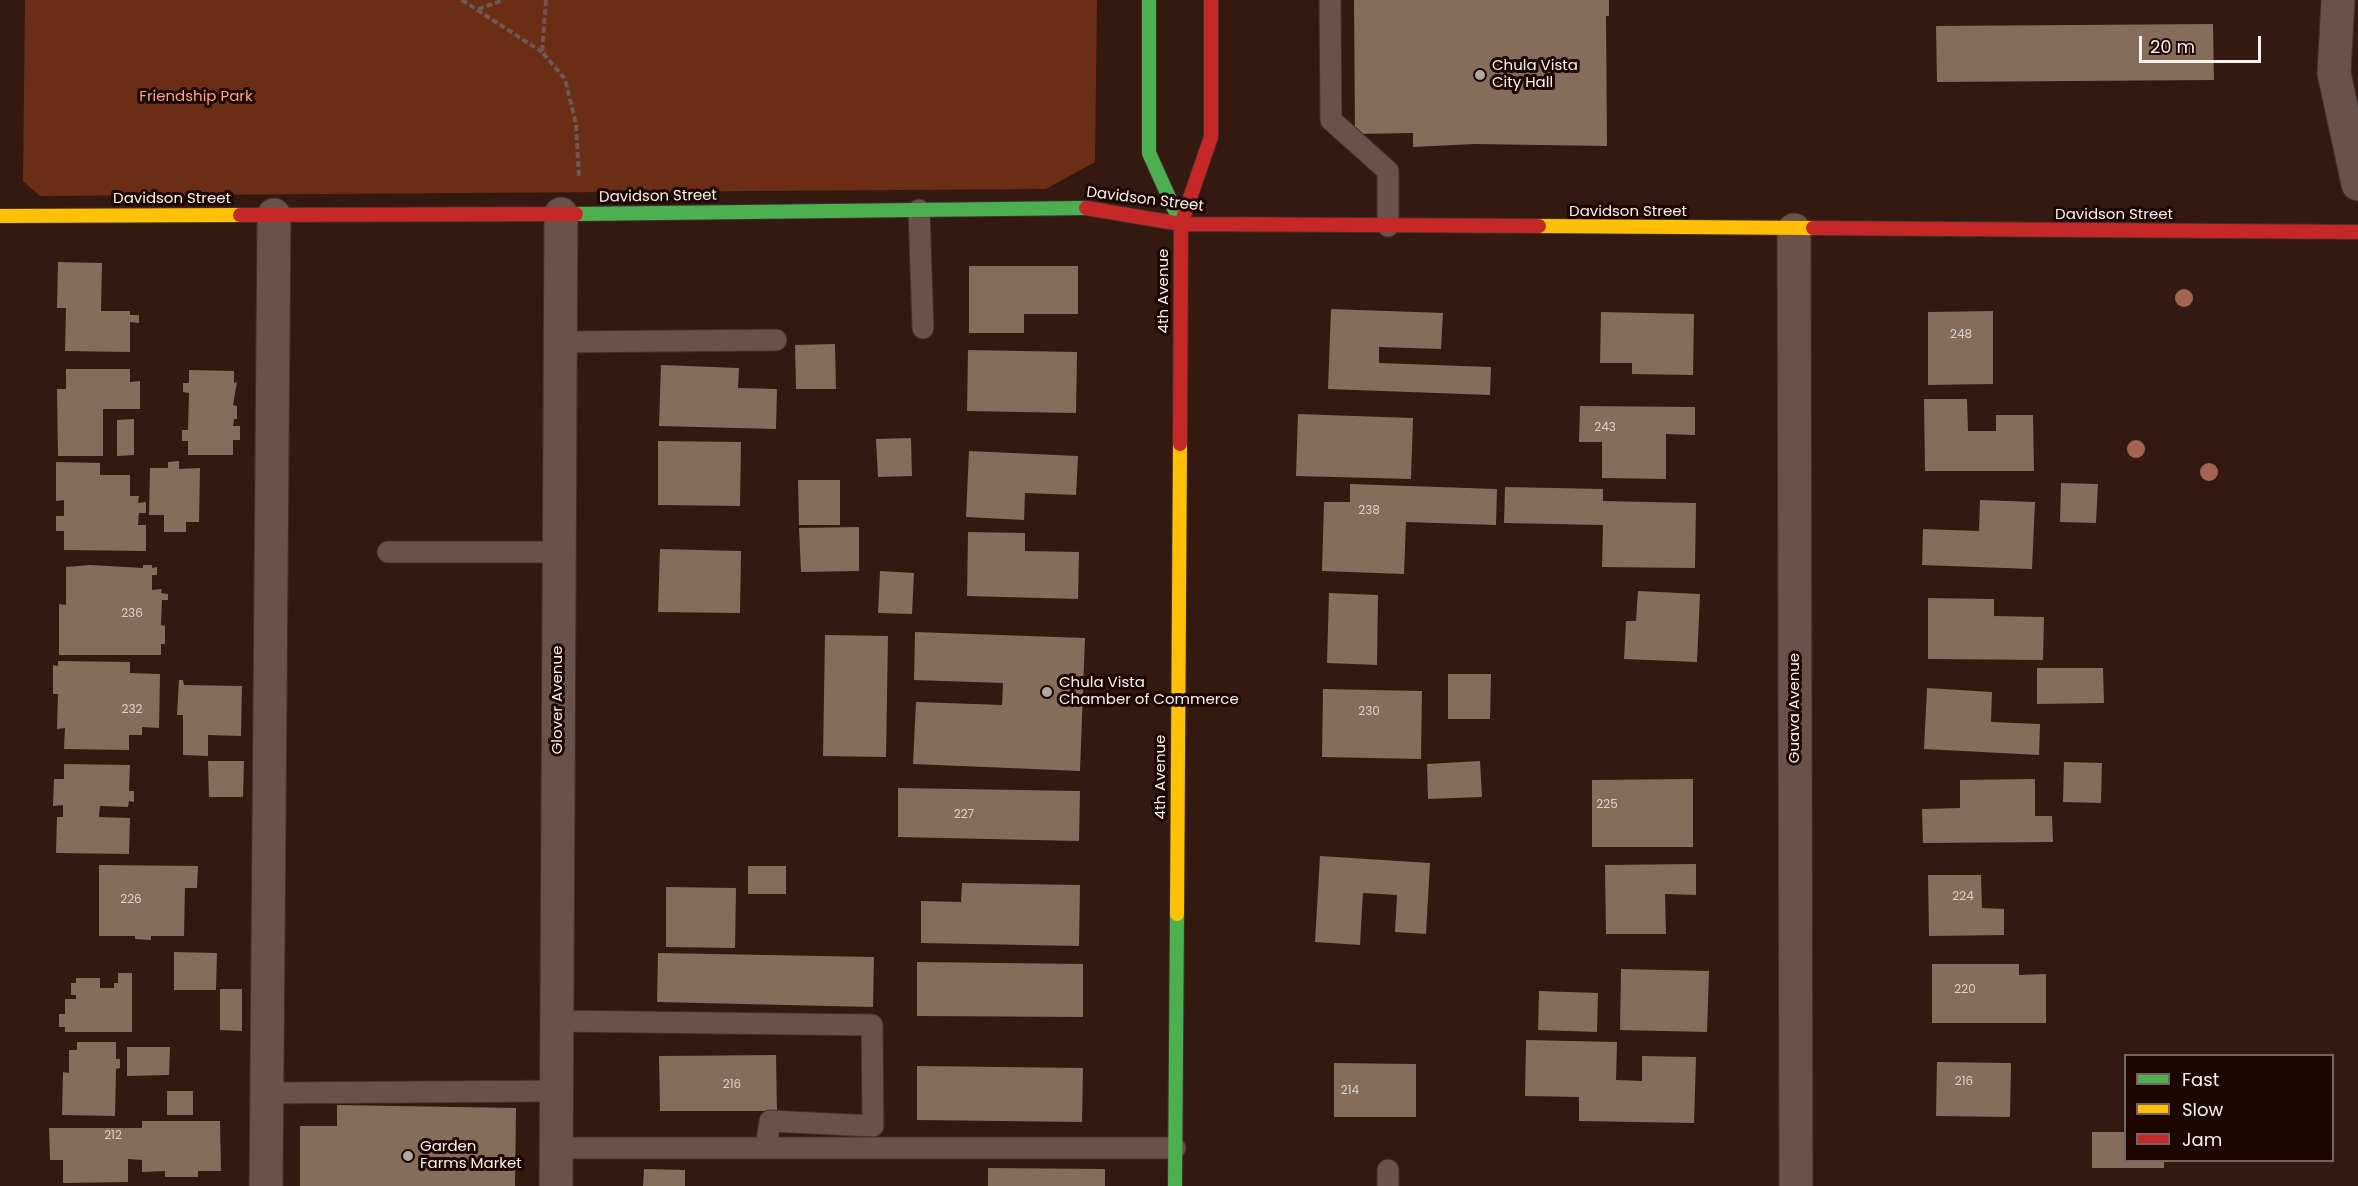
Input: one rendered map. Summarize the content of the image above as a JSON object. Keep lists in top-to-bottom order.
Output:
{
  "streets": {
    "street": [
      "Davidson Street",
      "4th Avenue",
      "Glover Avenue",
      "Guava Avenue"
    ]
  },
  "crossings": [
    ["Davidson Street", "4th Avenue"],
    ["Davidson Street", "Glover Avenue"],
    ["Davidson Street", "Guava Avenue"]
  ],
  "parks": ["Friendship Park"],
  "places": ["Chula Vista City Hall", "Chula Vista Chamber of Commerce", "Garden Farms Market"],
  "house_numbers": [
    "248",
    "243",
    "238",
    "236",
    "232",
    "230",
    "225",
    "227",
    "224",
    "226",
    "220",
    "216",
    "216",
    "214",
    "212"
  ],
  "legend": ["Fast", "Slow", "Jam"],
  "scale_bar": "20 m"
}
